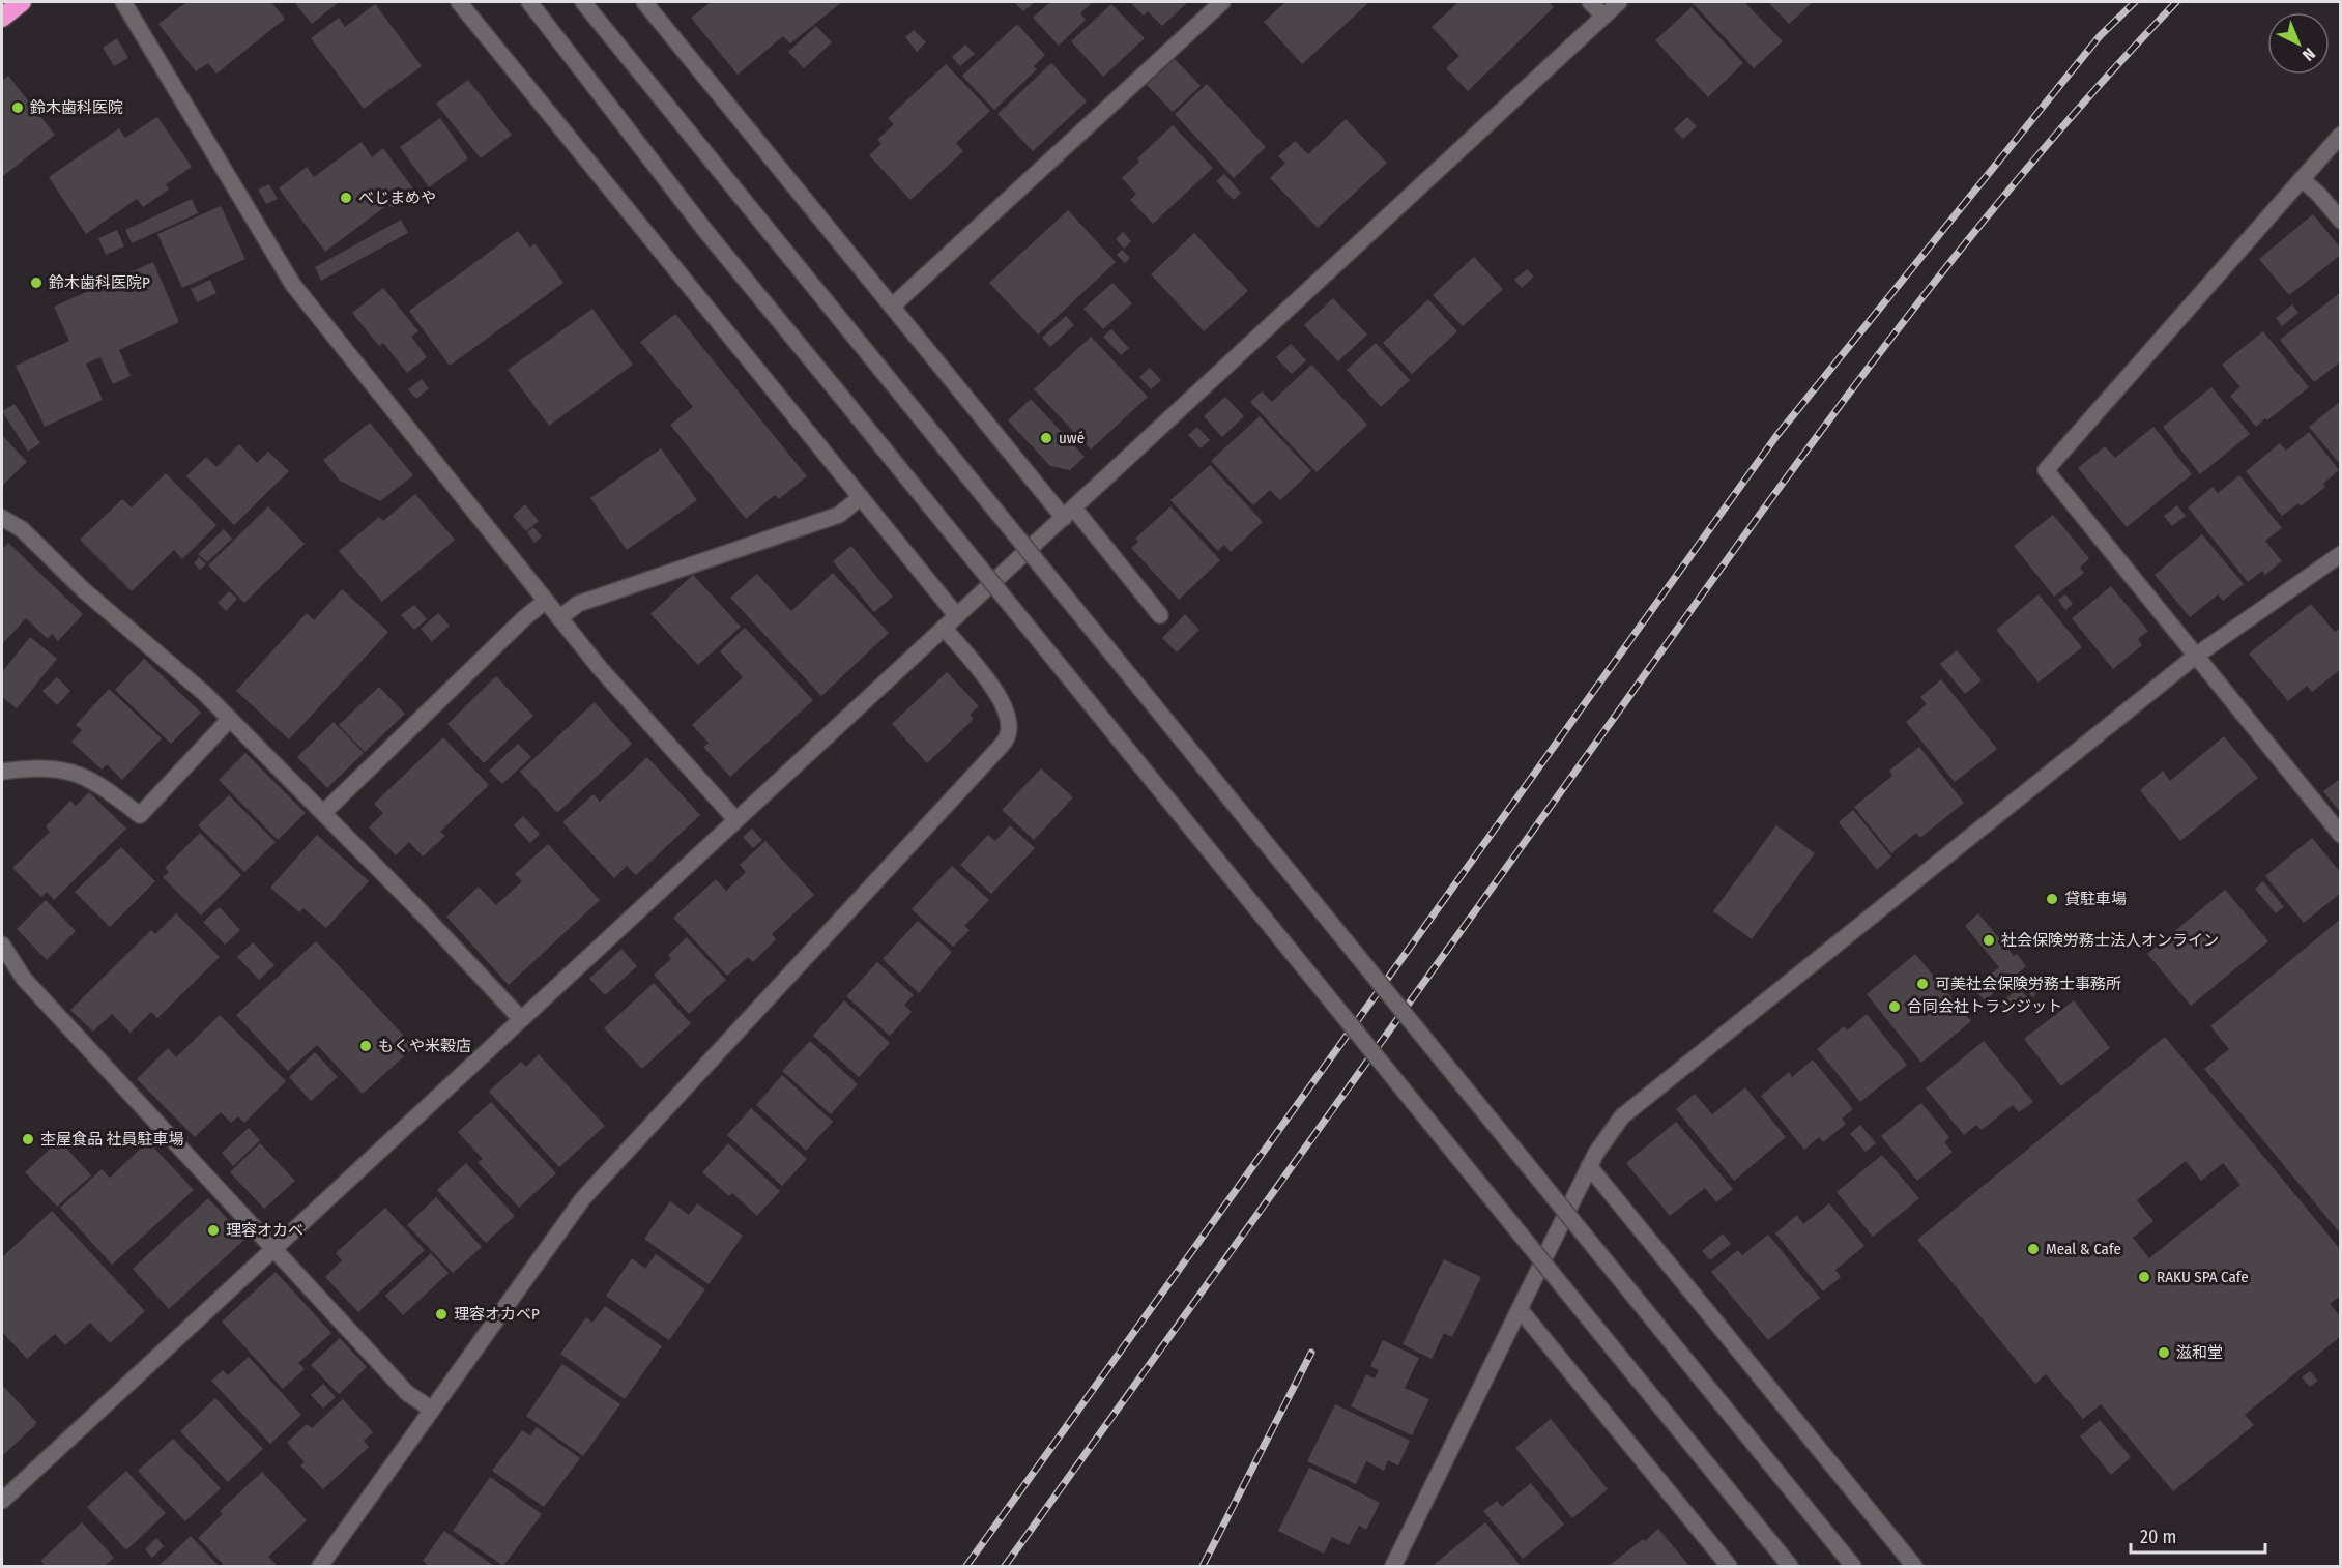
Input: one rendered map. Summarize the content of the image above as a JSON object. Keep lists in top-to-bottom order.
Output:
{
  "places": [
    "鈴木歯科医院",
    "べじまめや",
    "鈴木歯科医院P",
    "uwé",
    "貸駐車場",
    "社会保険労務士法人オンライン",
    "可美社会保険労務士事務所",
    "合同会社トランジット",
    "もくや米穀店",
    "杢屋食品 社員駐車場",
    "理容オカベ",
    "Meal & Cafe",
    "RAKU SPA Cafe",
    "理容オカベP",
    "滋和堂"
  ],
  "scale_bar": "20 m",
  "north": "bottom right"
}
